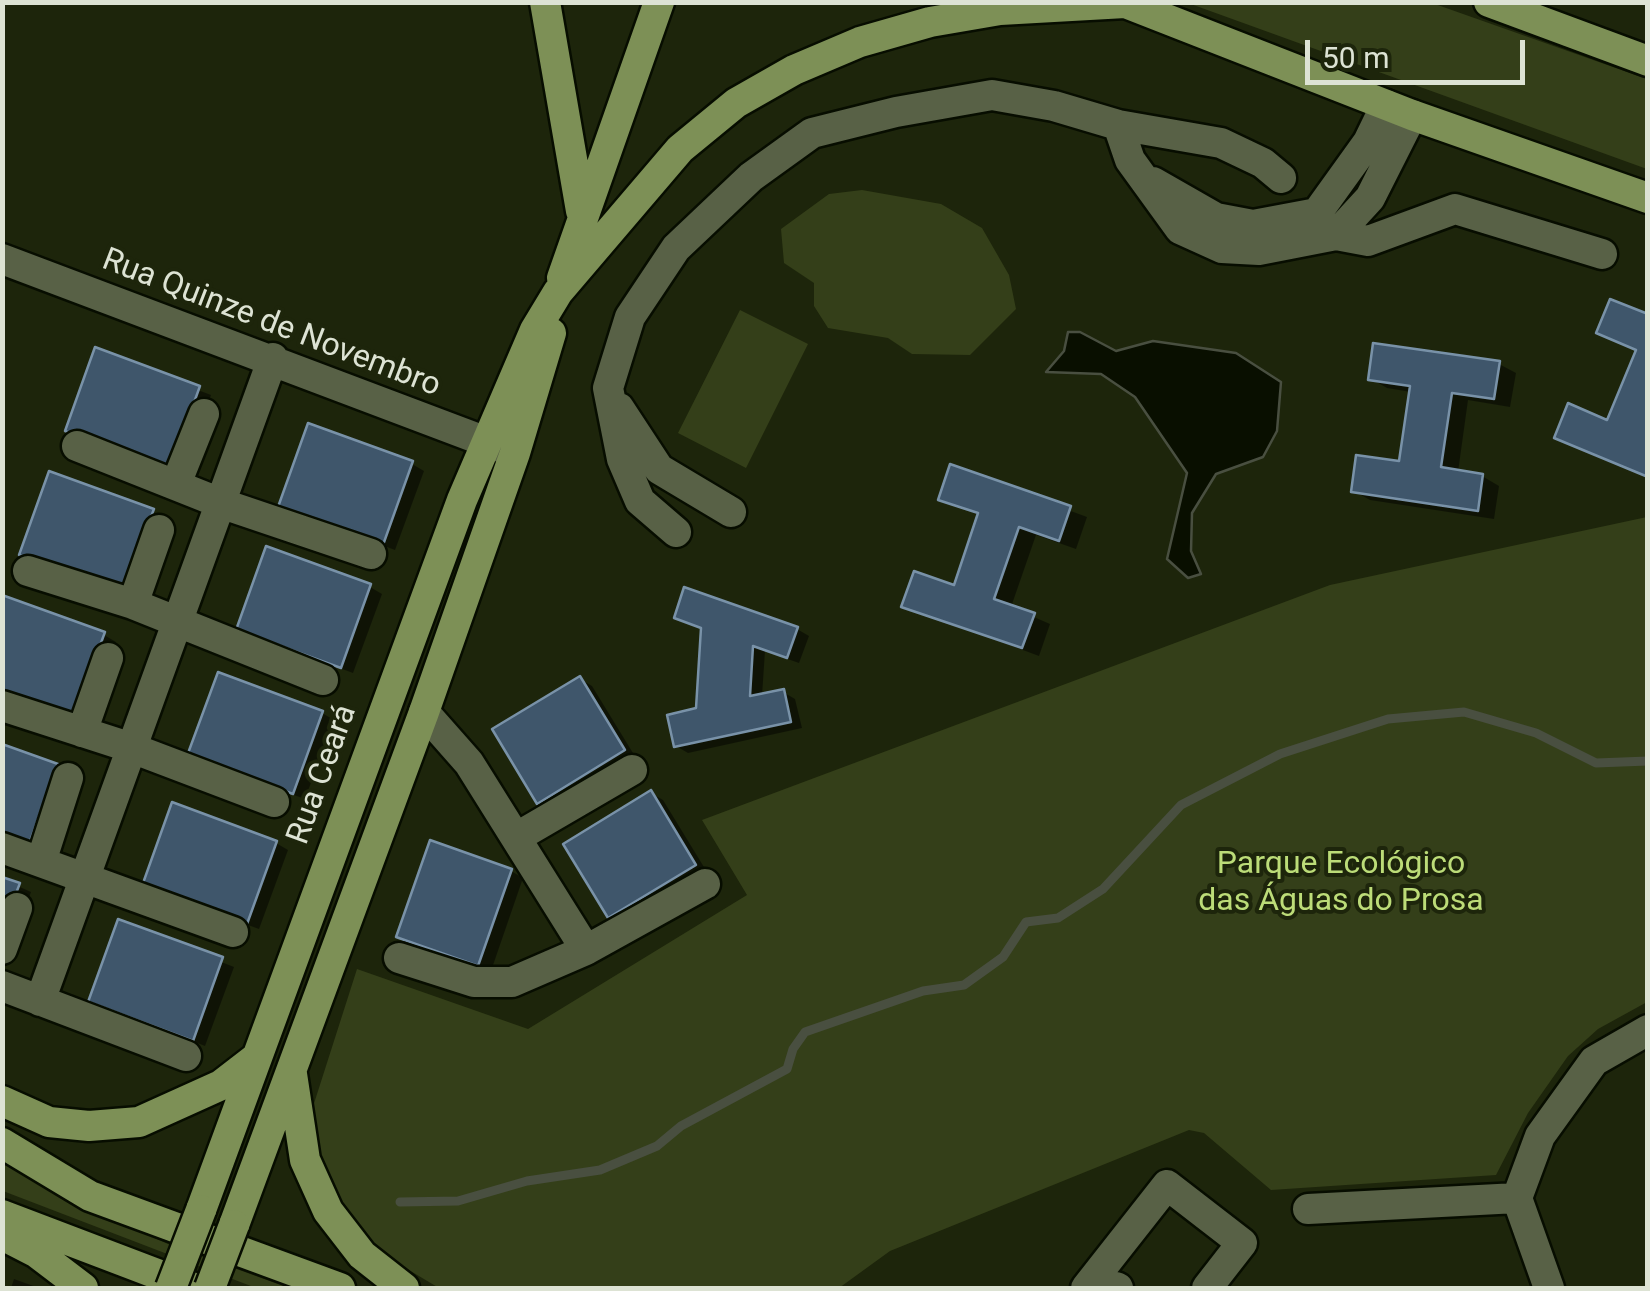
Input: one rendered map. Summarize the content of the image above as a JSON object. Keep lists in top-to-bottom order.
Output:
{
  "streets": {
    "main road": ["Rua Ceará"],
    "street": ["Rua Quinze de Novembro"]
  },
  "crossings": [
    ["Rua Quinze de Novembro", "Rua Ceará"]
  ],
  "parks": ["Parque Ecológico das Águas do Prosa"],
  "scale_bar": "50 m"
}
